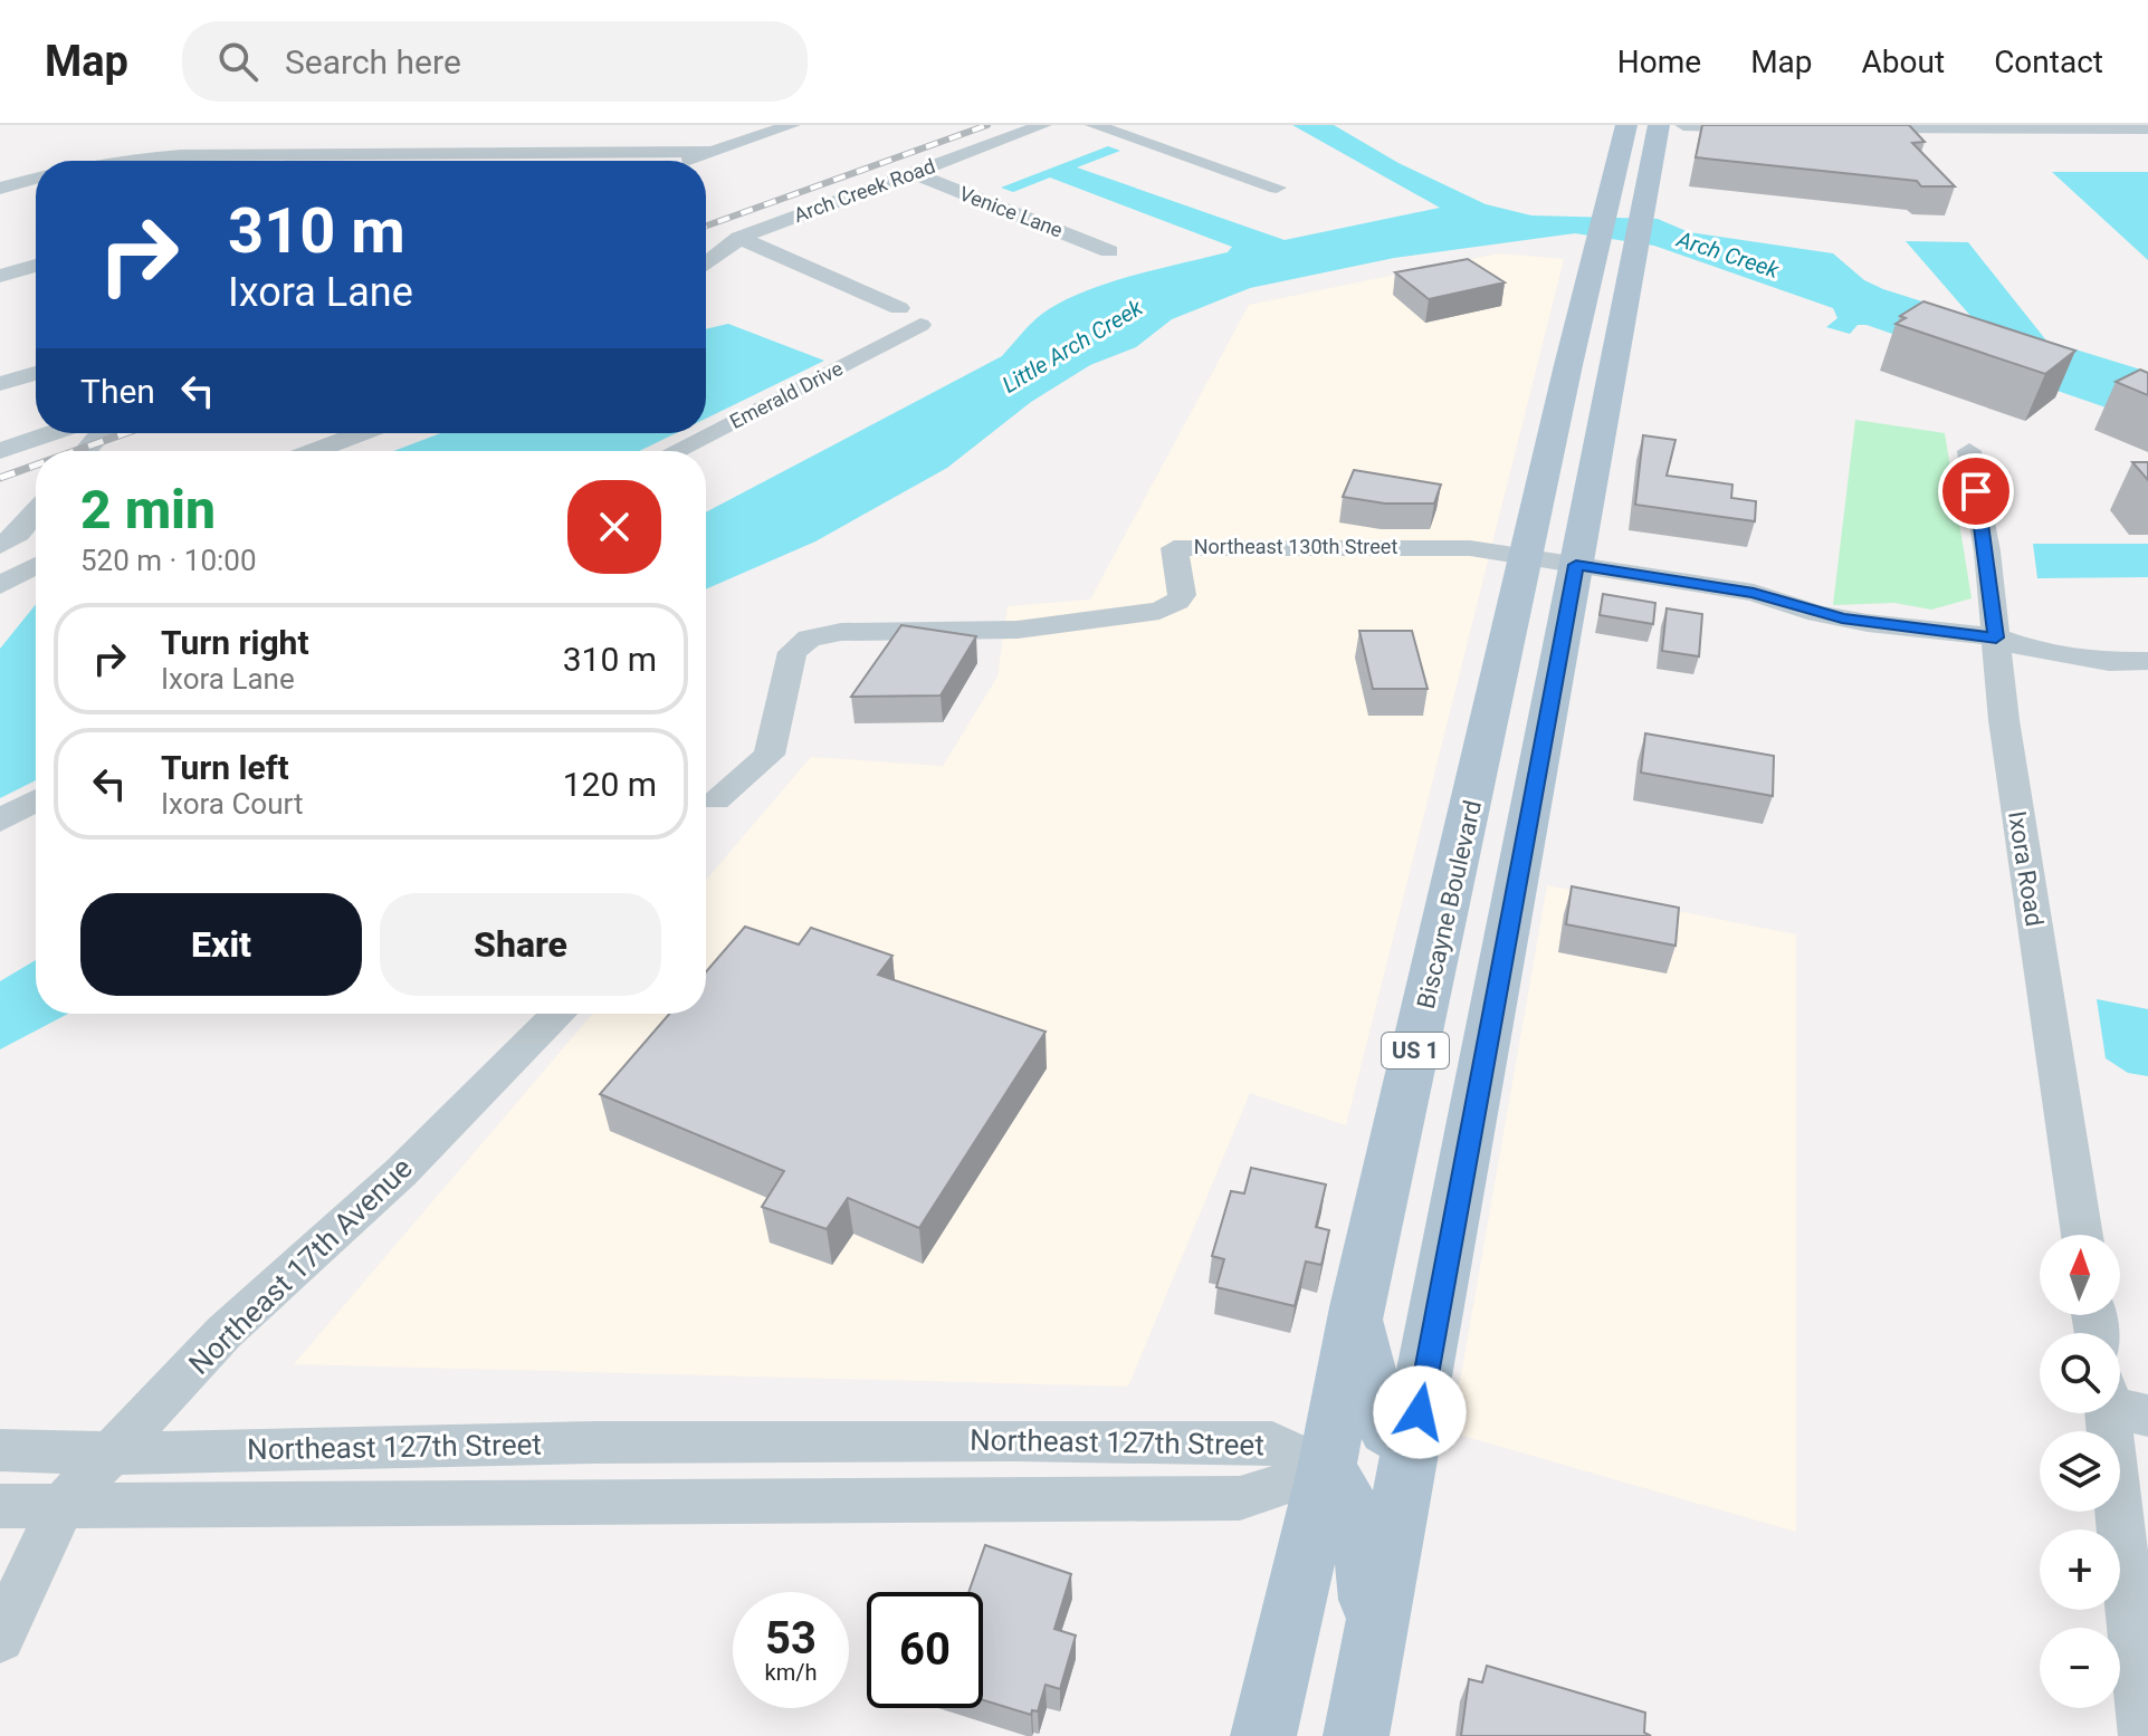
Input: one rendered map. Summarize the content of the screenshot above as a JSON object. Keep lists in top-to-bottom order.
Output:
{
  "streets": {
    "main road": ["Biscayne Boulevard", "US 1"],
    "street": [
      "Arch Creek Road",
      "Venice Lane",
      "Emerald Drive",
      "Northeast 130th Street",
      "Ixora Road",
      "Northeast 17th Avenue",
      "Northeast 127th Street"
    ]
  },
  "crossings": [
    ["Arch Creek Road", "Venice Lane"],
    ["Northeast 130th Street", "Biscayne Boulevard"],
    ["Biscayne Boulevard", "Northeast 127th Street"],
    ["Northeast 17th Avenue", "Northeast 127th Street"]
  ],
  "water": ["Arch Creek", "Little Arch Creek"],
  "north": "top",
  "page": {
    "header": "Map",
    "search": "Search here",
    "nav": [
      "Home",
      "Map",
      "About",
      "Contact"
    ],
    "turn": ["310 m", "Ixora Lane"],
    "then": "Then",
    "heading": ["2 min", "520 m · 10:00"],
    "list": [
      {
        "name": "Turn right",
        "note": "Ixora Lane",
        "value": "310 m"
      },
      {
        "name": "Turn left",
        "note": "Ixora Court",
        "value": "120 m"
      }
    ],
    "buttons": ["Exit", "Share"],
    "map_buttons": ["+", "−"],
    "speed": "53 km/h",
    "limit": "60"
  }
}
